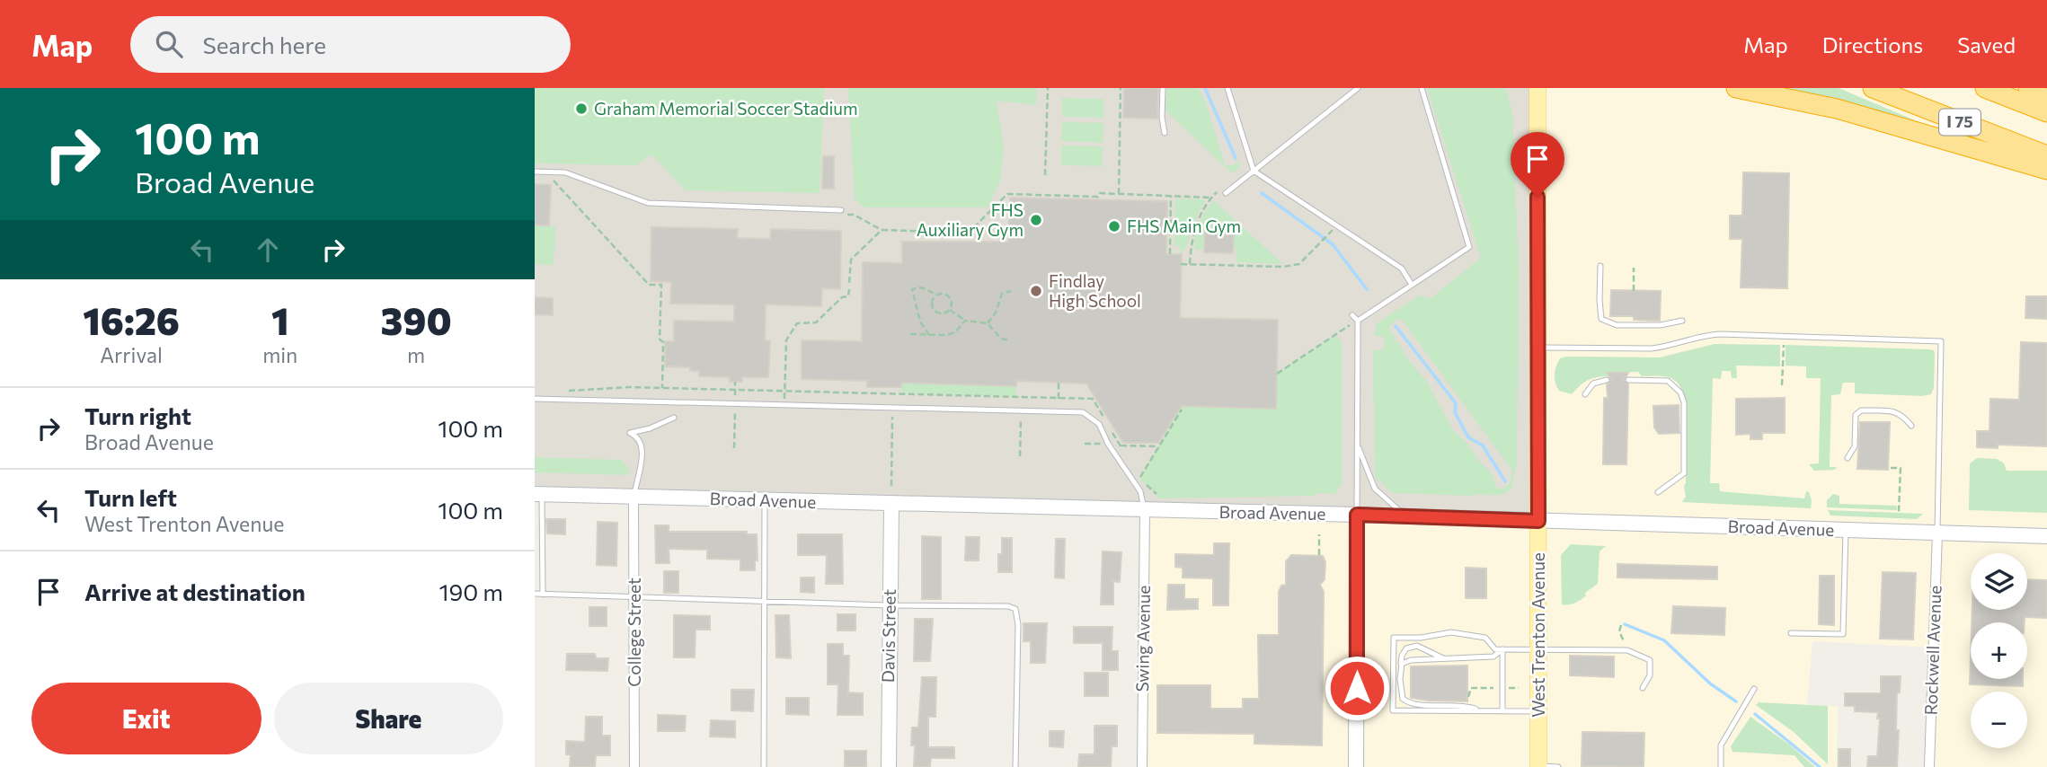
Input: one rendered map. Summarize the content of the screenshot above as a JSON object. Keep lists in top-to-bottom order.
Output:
{
  "streets": {
    "highway": ["I 75"],
    "main road": ["Broad Avenue", "West Trenton Avenue", "Davis Street"],
    "street": ["College Street", "Swing Avenue", "Rockwell Avenue"]
  },
  "crossings": [
    ["Broad Avenue", "College Street"],
    ["Broad Avenue", "West Trenton Avenue"],
    ["Broad Avenue", "Davis Street"],
    ["Broad Avenue", "Swing Avenue"],
    ["Broad Avenue", "Rockwell Avenue"]
  ],
  "places": [
    "Graham Memorial Soccer Stadium",
    "FHS Auxiliary Gym",
    "FHS Main Gym",
    "Findlay High School"
  ],
  "page": {
    "header": "Map",
    "search": "Search here",
    "nav": ["Map", "Directions", "Saved"],
    "turn": ["100 m", "Broad Avenue"],
    "eta": [
      "16:26",
      "Arrival",
      "1",
      "min",
      "390",
      "m"
    ],
    "list": [
      {
        "name": "Turn right",
        "note": "Broad Avenue",
        "value": "100 m"
      },
      {
        "name": "Turn left",
        "note": "West Trenton Avenue",
        "value": "100 m"
      },
      {
        "name": "Arrive at destination",
        "value": "190 m"
      }
    ],
    "map_buttons": ["+", "−"],
    "buttons": ["Exit", "Share"]
  }
}
